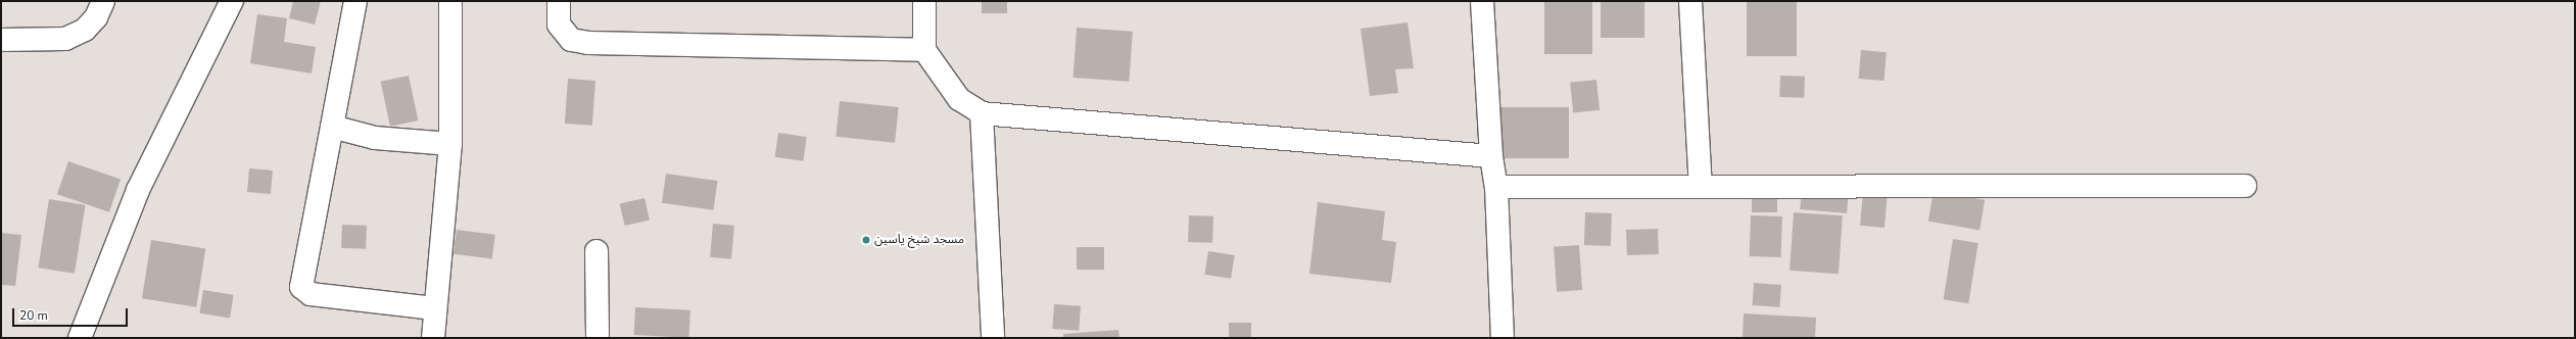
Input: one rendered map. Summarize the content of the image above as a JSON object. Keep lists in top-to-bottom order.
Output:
{
  "places": ["مسجد شيخ ياسين"],
  "scale_bar": "20 m"
}
